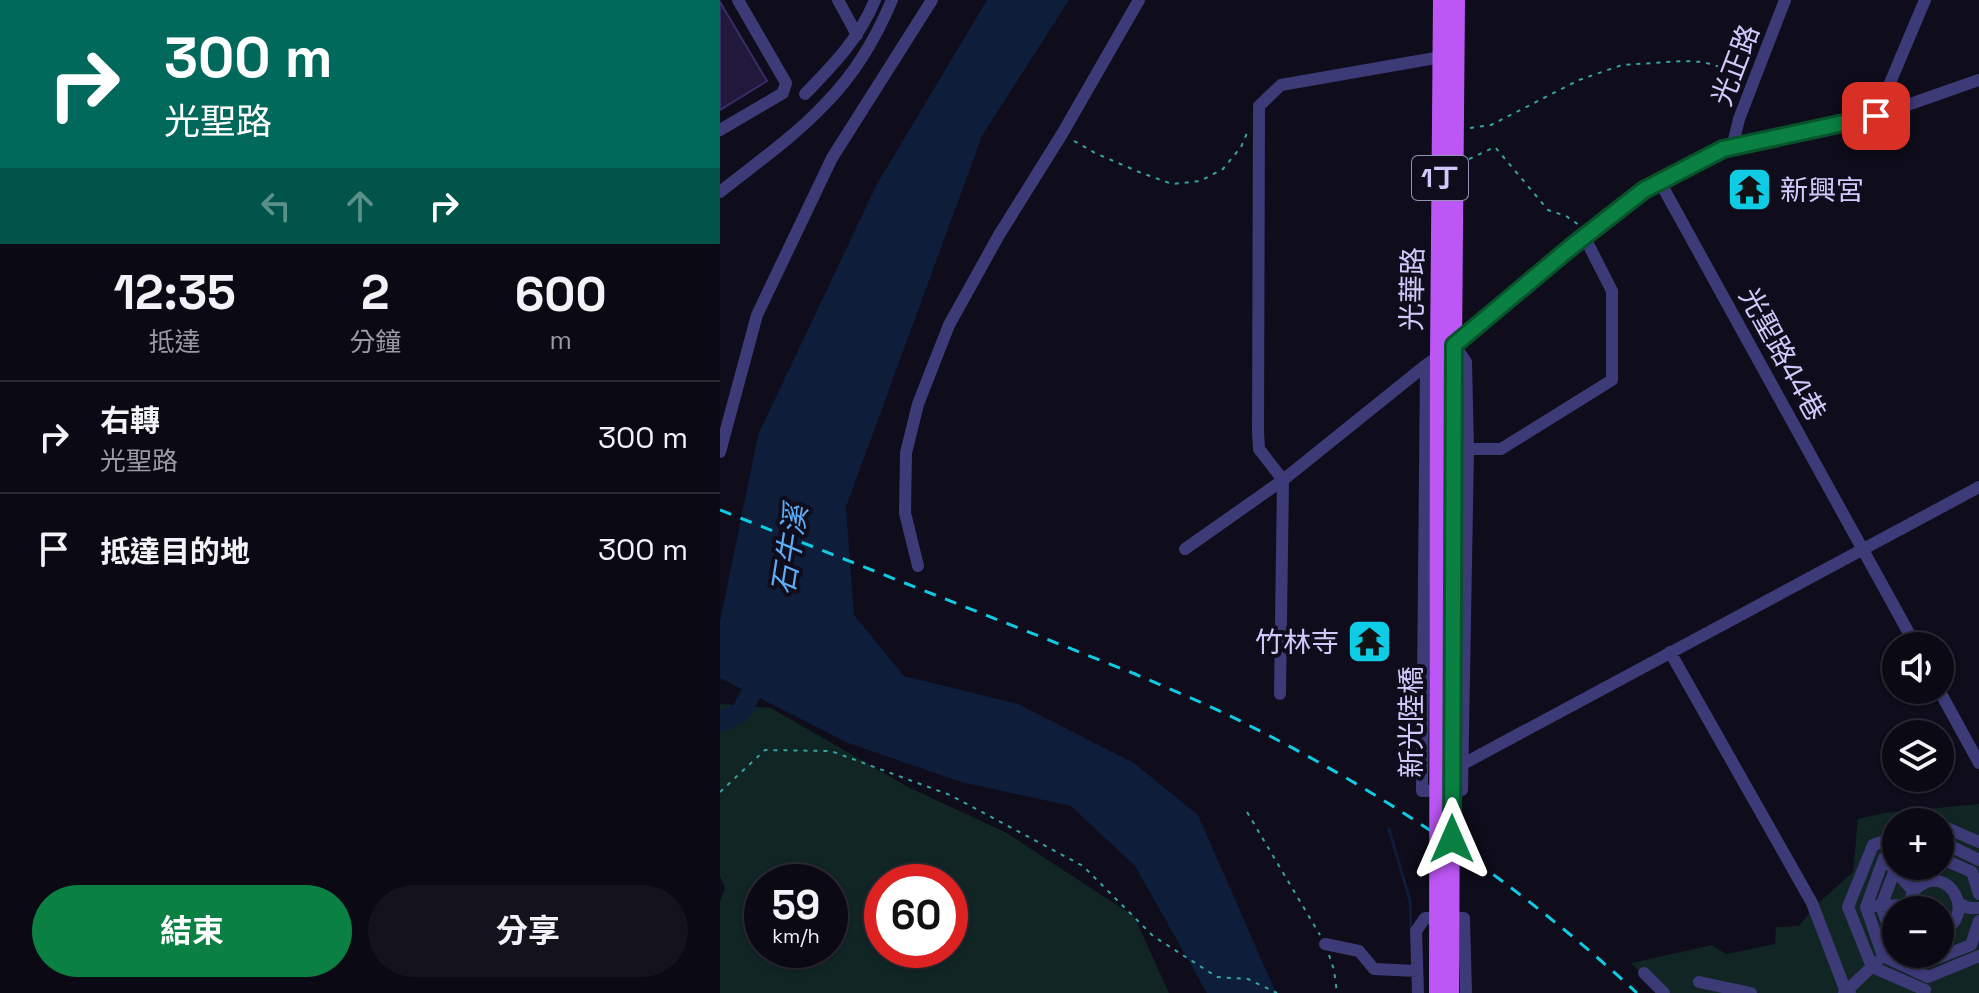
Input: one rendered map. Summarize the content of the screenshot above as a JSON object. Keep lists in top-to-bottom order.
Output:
{
  "streets": {
    "main road": ["1丁", "光華路", "新光陸橋"],
    "street": ["光正路", "光聖路44巷"]
  },
  "crossings": [
    ["光華路", "新光陸橋"]
  ],
  "water": ["石牛溪"],
  "places": {
    "temple": ["新興宮", "竹林寺"]
  },
  "page": {
    "turn": ["300 m", "光聖路"],
    "eta": [
      "12:35",
      "抵達",
      "2",
      "分鐘",
      "600",
      "m"
    ],
    "list": [
      {
        "name": "右轉",
        "note": "光聖路",
        "value": "300 m"
      },
      {
        "name": "抵達目的地",
        "value": "300 m"
      }
    ],
    "map_buttons": ["+", "−"],
    "speed": "59 km/h",
    "limit": "60",
    "buttons": ["結束", "分享"]
  }
}
